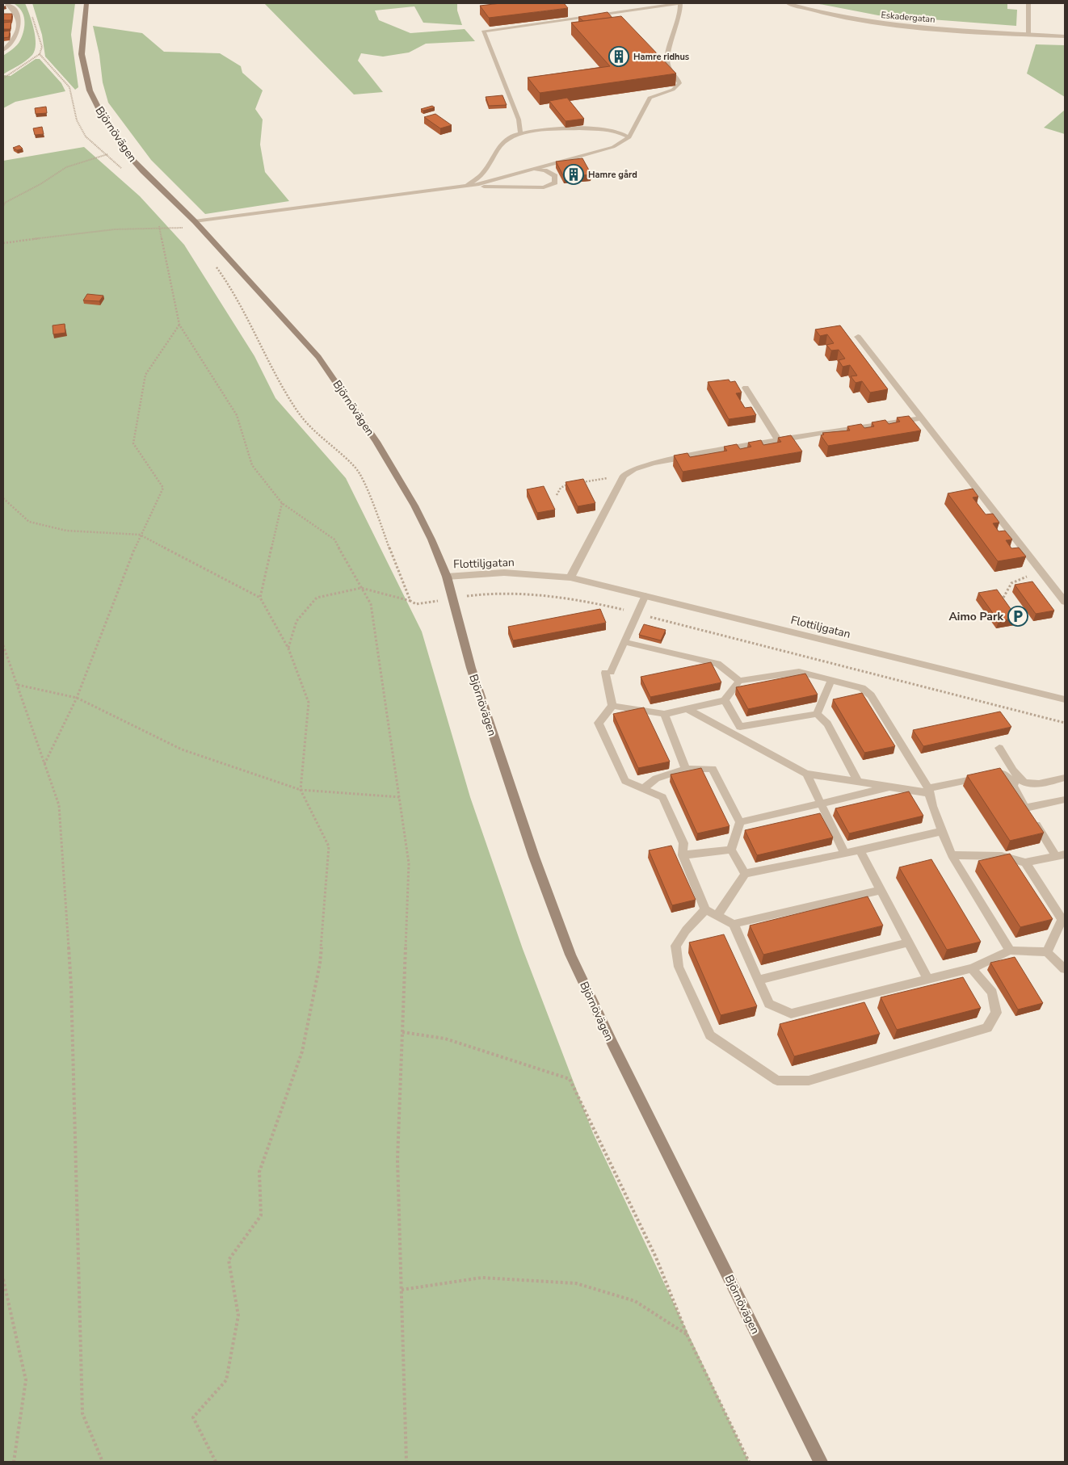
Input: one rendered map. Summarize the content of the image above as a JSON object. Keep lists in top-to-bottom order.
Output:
{
  "streets": {
    "main road": ["Björnövägen"],
    "street": ["Eskadergatan", "Flottiljgatan"]
  },
  "crossings": [
    ["Björnövägen", "Flottiljgatan"]
  ],
  "places": {
    "building": ["Hamre ridhus", "Hamre gård"],
    "parking": ["Aimo Park"]
  }
}
